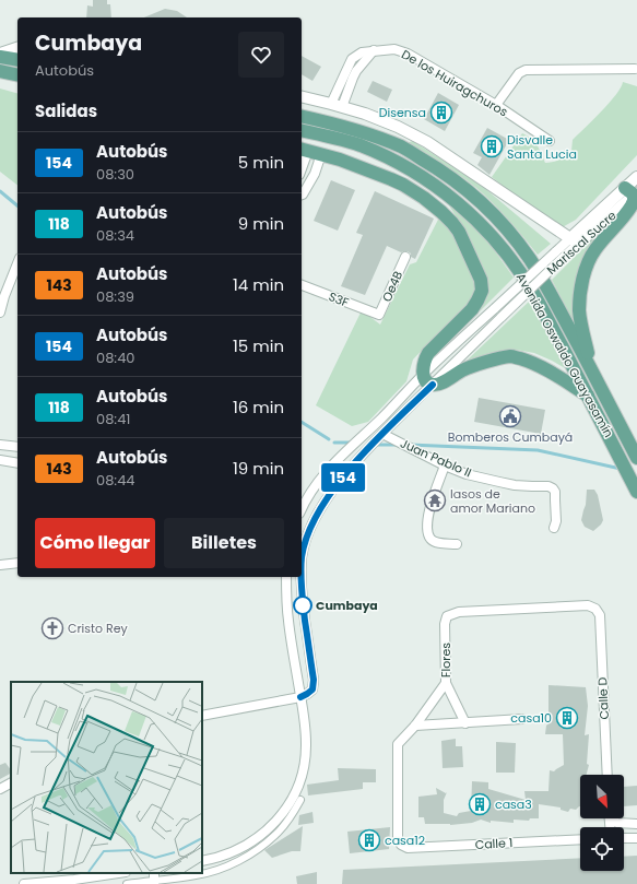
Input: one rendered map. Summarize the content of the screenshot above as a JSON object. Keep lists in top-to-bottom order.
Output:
{
  "streets": {
    "main road": ["Avenida Oswaldo Guayasamín"],
    "street": [
      "De los Huiragchuros",
      "Mariscal Sucre",
      "Oe4B",
      "S3F",
      "Juan Pablo II",
      "Flores",
      "Calle D",
      "Calle 1"
    ]
  },
  "crossings": [
    ["Oe4B", "S3F"],
    ["Flores", "Calle D"],
    ["Flores", "Calle 1"]
  ],
  "places": {
    "building": [
      "Disensa",
      "Disvalle Santa Lucia",
      "casa10",
      "casa3",
      "casa12"
    ],
    "public building": ["Bomberos Cumbayá"],
    "temple": ["lasos de amor Mariano"],
    "other": ["Cumbaya"],
    "church": ["Cristo Rey"]
  },
  "lines": ["bus line 154"],
  "north": "bottom right",
  "page": {
    "on_map": "154",
    "heading": [
      ["Cumbaya", "Autobús"],
      "Salidas"
    ],
    "list": [
      {
        "mark": "154",
        "name": "Autobús",
        "note": "08:30",
        "value": "5 min"
      },
      {
        "mark": "118",
        "name": "Autobús",
        "note": "08:34",
        "value": "9 min"
      },
      {
        "mark": "143",
        "name": "Autobús",
        "note": "08:39",
        "value": "14 min"
      },
      {
        "mark": "154",
        "name": "Autobús",
        "note": "08:40",
        "value": "15 min"
      },
      {
        "mark": "118",
        "name": "Autobús",
        "note": "08:41",
        "value": "16 min"
      },
      {
        "mark": "143",
        "name": "Autobús",
        "note": "08:44",
        "value": "19 min"
      }
    ],
    "buttons": ["Cómo llegar", "Billetes"]
  }
}
